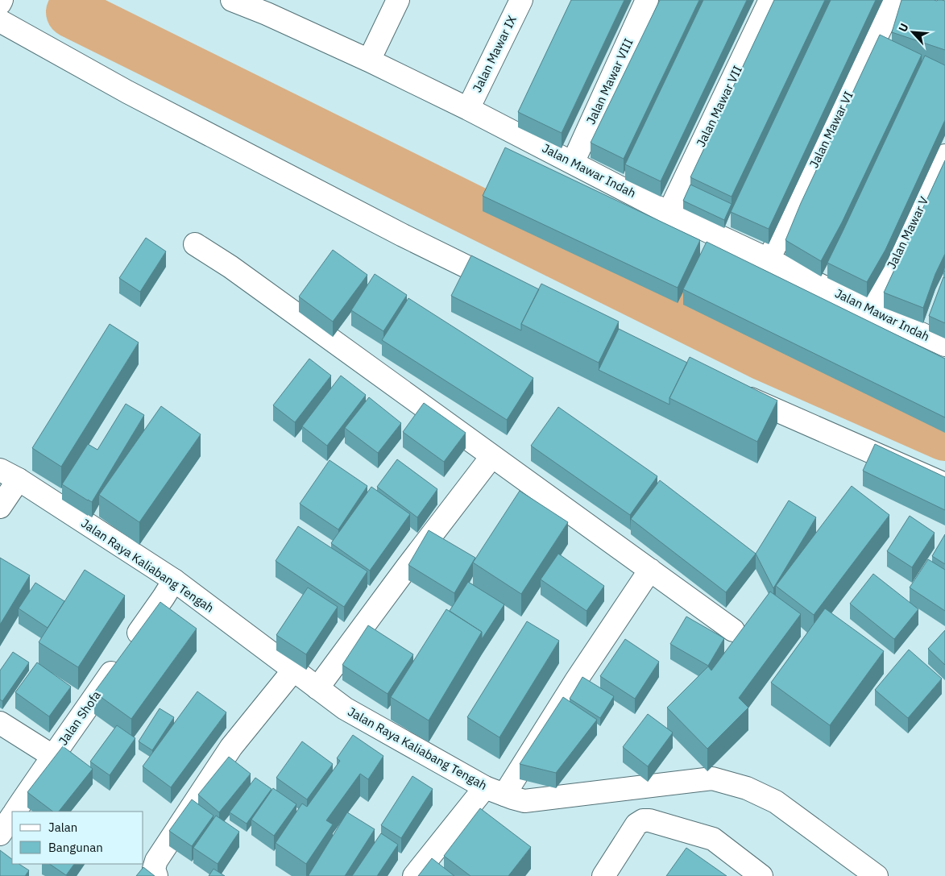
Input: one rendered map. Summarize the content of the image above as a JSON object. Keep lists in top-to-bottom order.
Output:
{
  "streets": {
    "street": [
      "Jalan Mawar IX",
      "Jalan Mawar VIII",
      "Jalan Mawar VII",
      "Jalan Mawar VI",
      "Jalan Mawar Indah",
      "Jalan Mawar V",
      "Jalan Raya Kaliabang Tengah",
      "Jalan Shofa"
    ]
  },
  "crossings": [
    ["Jalan Mawar IX", "Jalan Mawar Indah"],
    ["Jalan Mawar VIII", "Jalan Mawar Indah"],
    ["Jalan Mawar VII", "Jalan Mawar Indah"],
    ["Jalan Mawar VI", "Jalan Mawar Indah"],
    ["Jalan Mawar Indah", "Jalan Mawar V"],
    ["Jalan Raya Kaliabang Tengah", "Jalan Shofa"]
  ],
  "legend": ["Jalan", "Bangunan"],
  "north": "top left"
}
